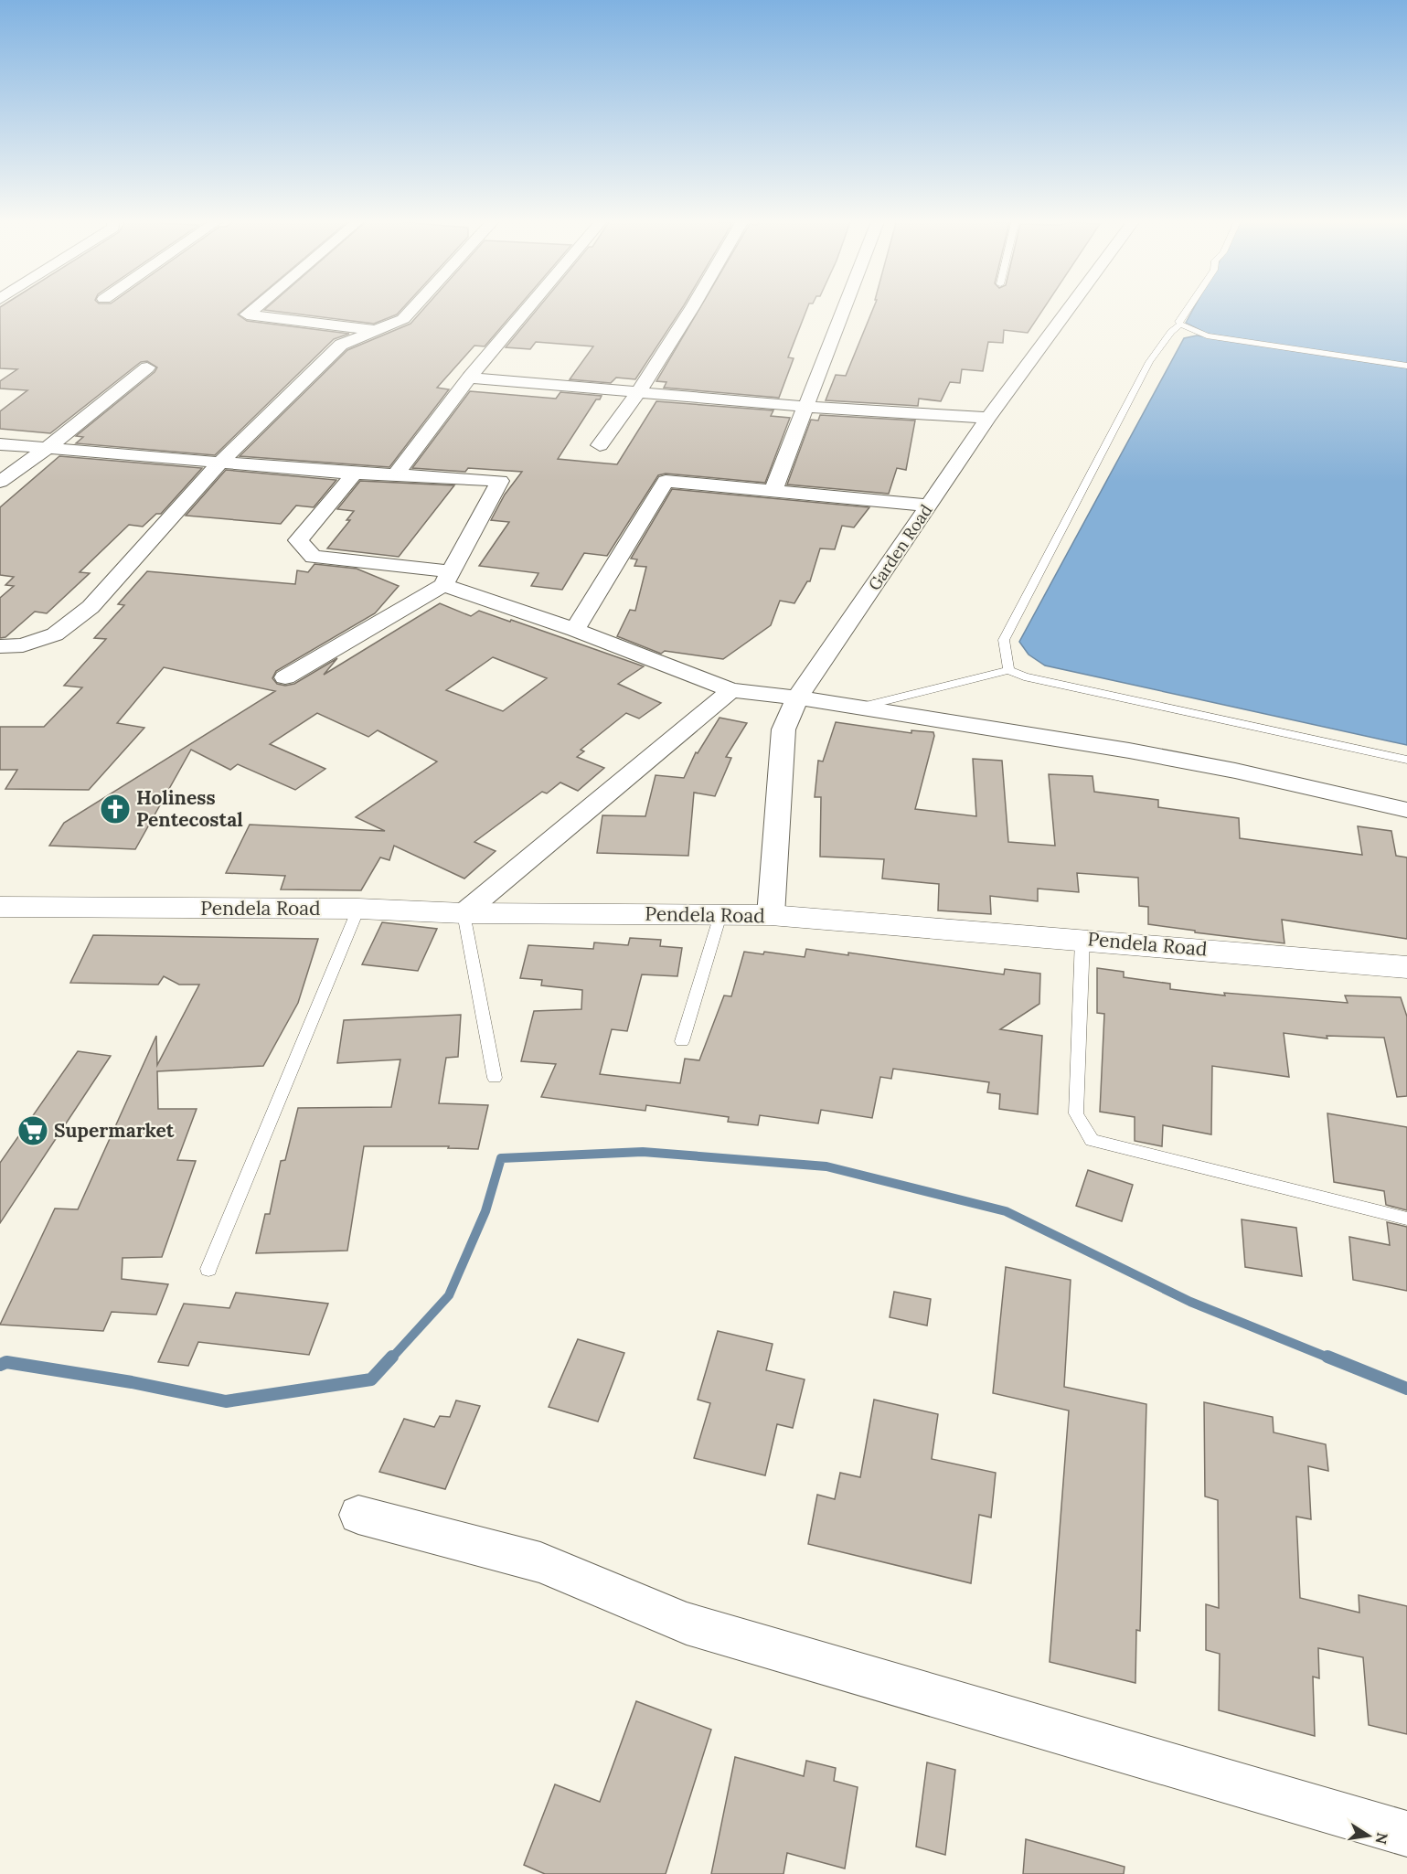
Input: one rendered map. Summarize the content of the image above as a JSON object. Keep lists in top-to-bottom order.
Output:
{
  "streets": {
    "street": ["Garden Road", "Pendela Road"]
  },
  "crossings": [
    ["Garden Road", "Pendela Road"]
  ],
  "places": {
    "church": ["Holiness Pentecostal"],
    "supermarket": ["Supermarket"]
  },
  "north": "right"
}
